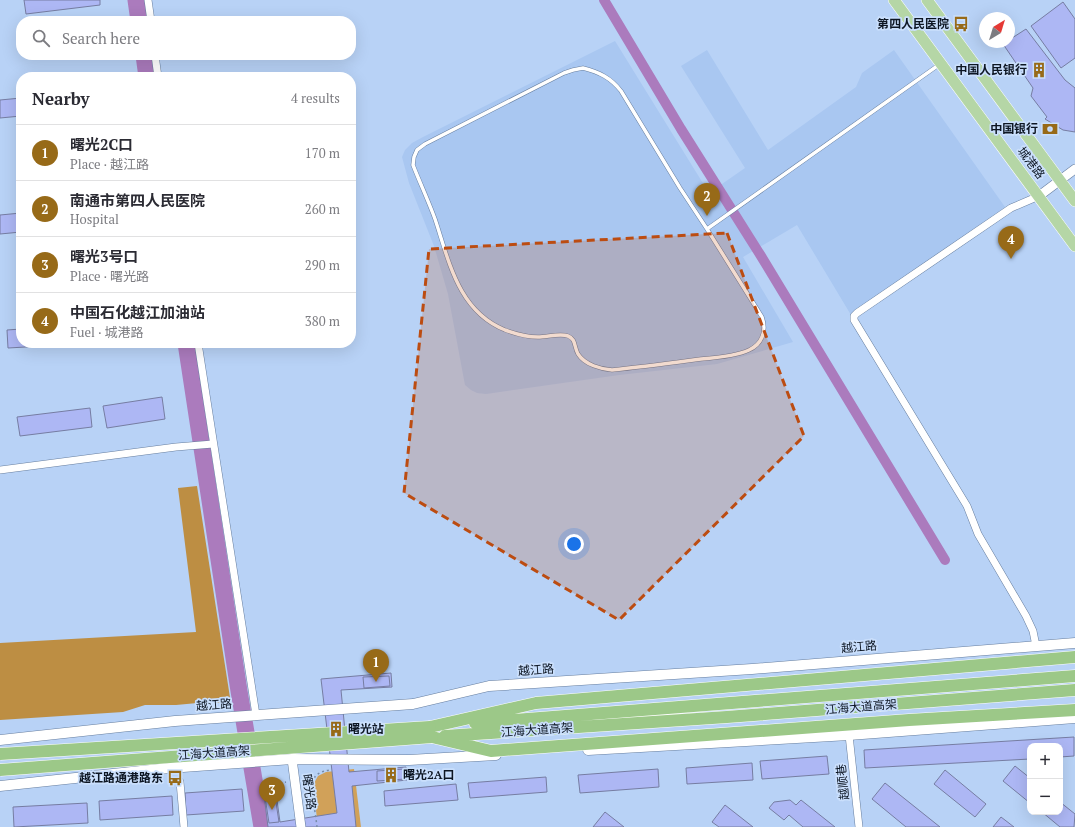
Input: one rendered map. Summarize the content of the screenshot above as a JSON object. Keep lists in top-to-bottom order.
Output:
{
  "streets": {
    "highway": ["江海大道高架"],
    "main road": ["城港路", "越江路"],
    "street": ["越顺巷", "曙光路"]
  },
  "places": {
    "bus stop": ["第四人民医院", "越江路通港路东"],
    "building": ["中国人民银行", "曙光站", "曙光2A口"],
    "bank": ["中国银行"]
  },
  "north": "top right",
  "page": {
    "search": "Search here",
    "heading": ["Nearby", "4 results"],
    "list": [
      {
        "mark": "1",
        "name": "曙光2C口",
        "note": "Place · 越江路",
        "value": "170 m"
      },
      {
        "mark": "2",
        "name": "南通市第四人民医院",
        "note": "Hospital",
        "value": "260 m"
      },
      {
        "mark": "3",
        "name": "曙光3号口",
        "note": "Place · 曙光路",
        "value": "290 m"
      },
      {
        "mark": "4",
        "name": "中国石化越江加油站",
        "note": "Fuel · 城港路",
        "value": "380 m"
      }
    ],
    "pins": [
      "2",
      "4",
      "1",
      "3"
    ],
    "map_buttons": ["+", "−"]
  }
}
